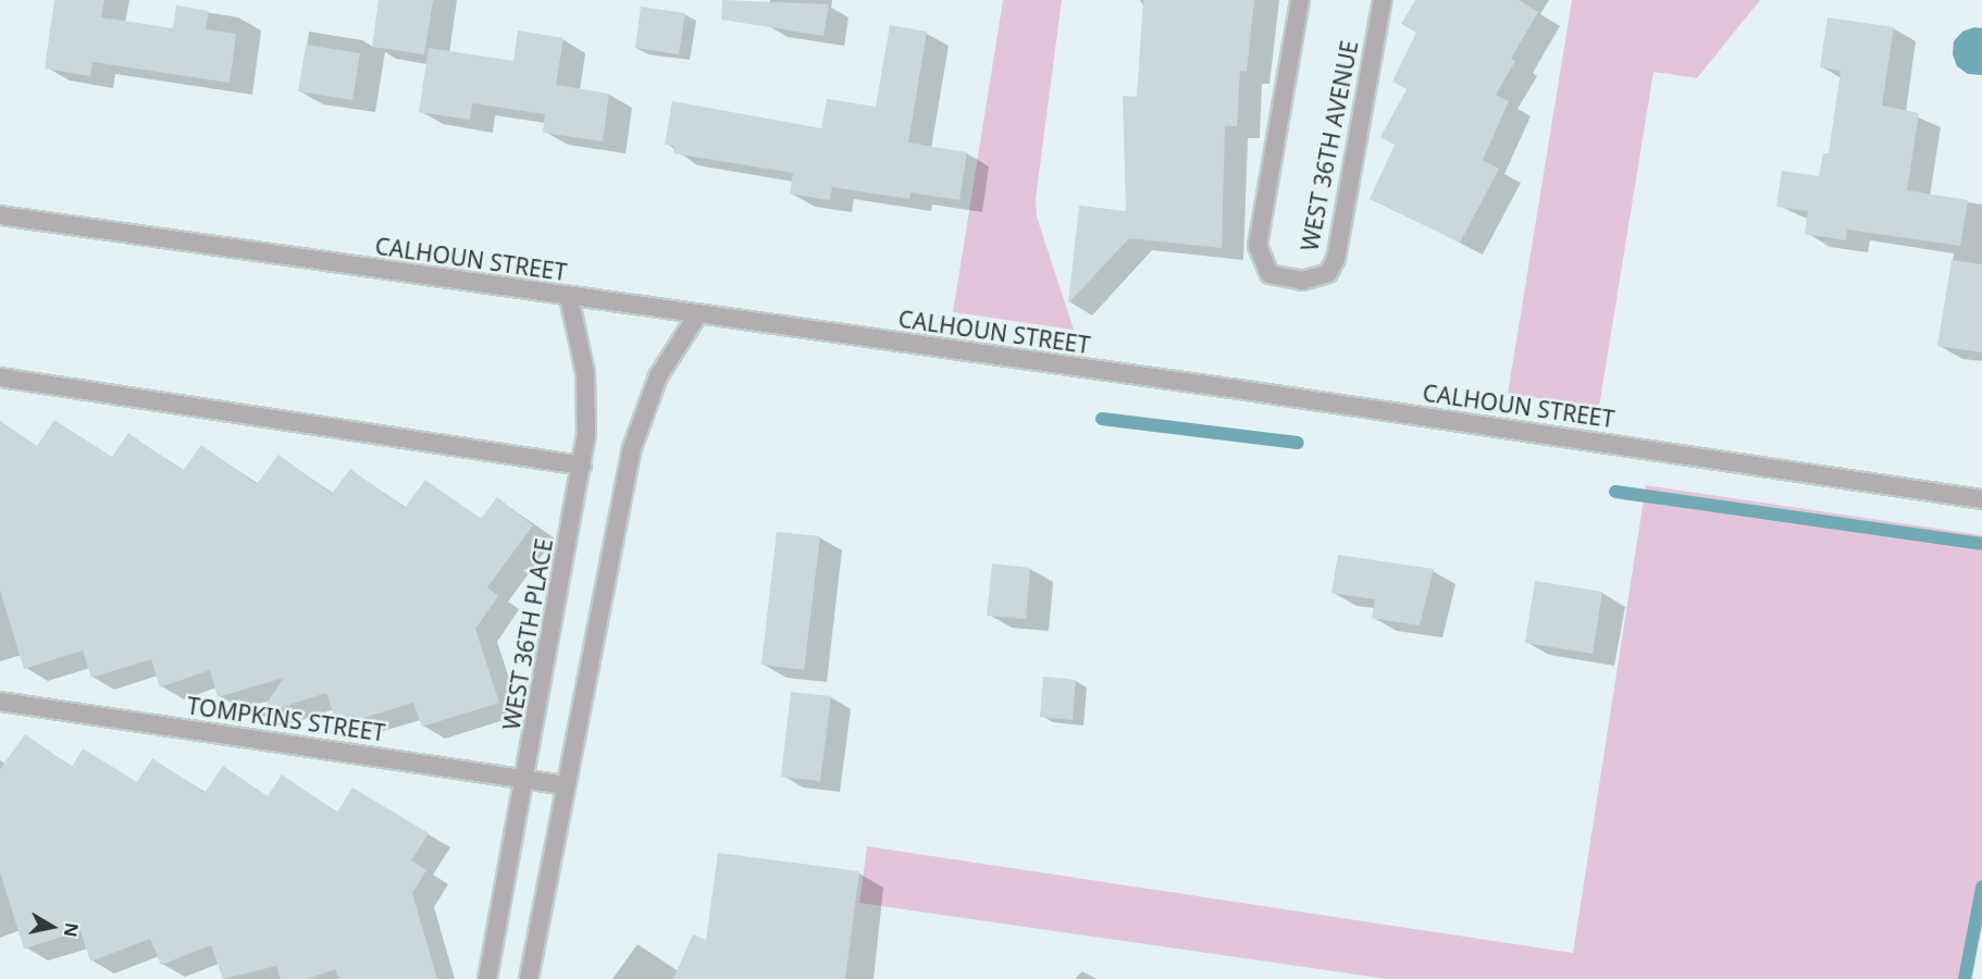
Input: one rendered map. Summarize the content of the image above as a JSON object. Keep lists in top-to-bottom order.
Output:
{
  "streets": {
    "street": [
      "WEST 36TH AVENUE",
      "CALHOUN STREET",
      "WEST 36TH PLACE",
      "TOMPKINS STREET"
    ]
  },
  "crossings": [
    ["CALHOUN STREET", "WEST 36TH PLACE"],
    ["WEST 36TH PLACE", "TOMPKINS STREET"]
  ],
  "north": "right"
}
